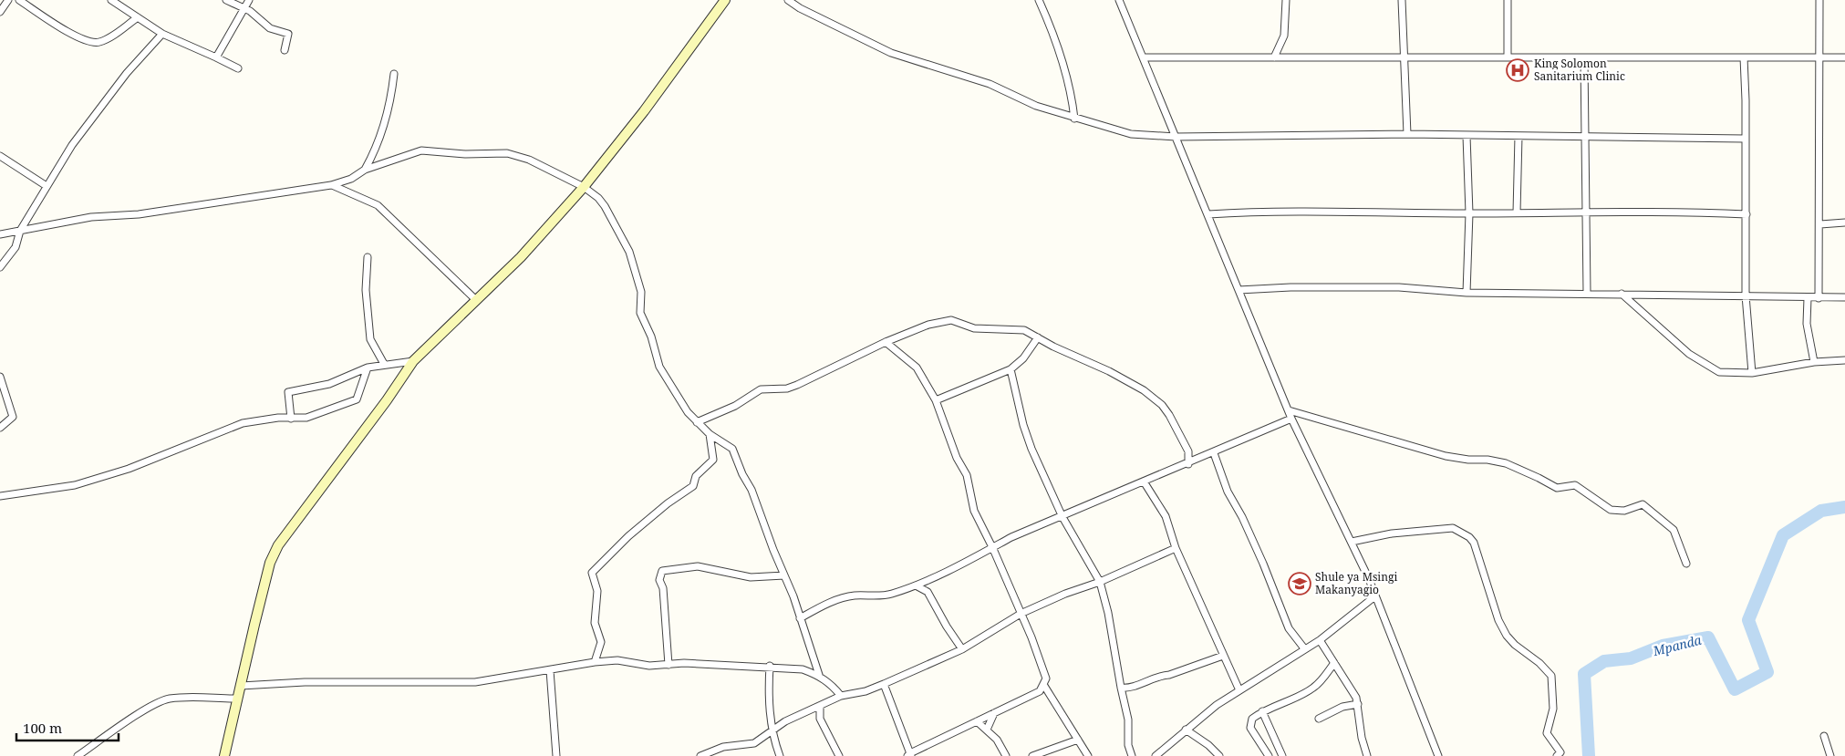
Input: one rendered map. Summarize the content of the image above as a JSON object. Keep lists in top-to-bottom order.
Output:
{
  "water": ["Mpanda"],
  "places": {
    "hospital": ["King Solomon Sanitarium Clinic"],
    "school or university": ["Shule ya Msingi Makanyagio"]
  },
  "scale_bar": "100 m"
}
